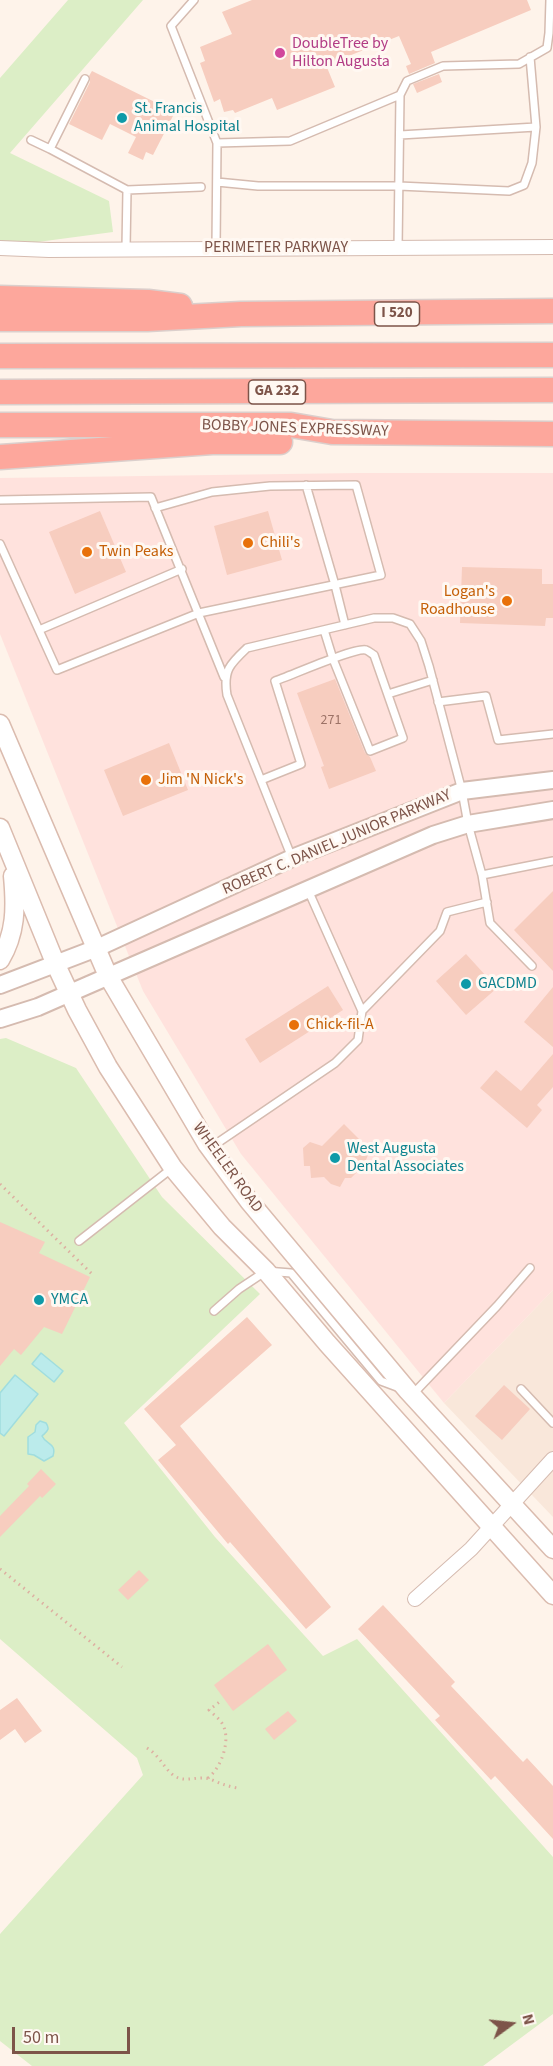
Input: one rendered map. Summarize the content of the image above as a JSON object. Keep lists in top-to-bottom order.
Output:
{
  "streets": {
    "highway": ["I 520", "GA 232", "BOBBY JONES EXPRESSWAY"],
    "main road": ["WHEELER ROAD"],
    "street": ["PERIMETER PARKWAY", "ROBERT C. DANIEL JUNIOR PARKWAY"]
  },
  "crossings": [
    ["ROBERT C. DANIEL JUNIOR PARKWAY", "WHEELER ROAD"]
  ],
  "places": [
    "DoubleTree by Hilton Augusta",
    "St. Francis Animal Hospital",
    "Chili's",
    "Twin Peaks",
    "Logan's Roadhouse",
    "Jim 'N Nick's",
    "GACDMD",
    "Chick-fil-A",
    "West Augusta Dental Associates",
    "YMCA"
  ],
  "house_numbers": ["271"],
  "scale_bar": "50 m",
  "north": "right"
}
